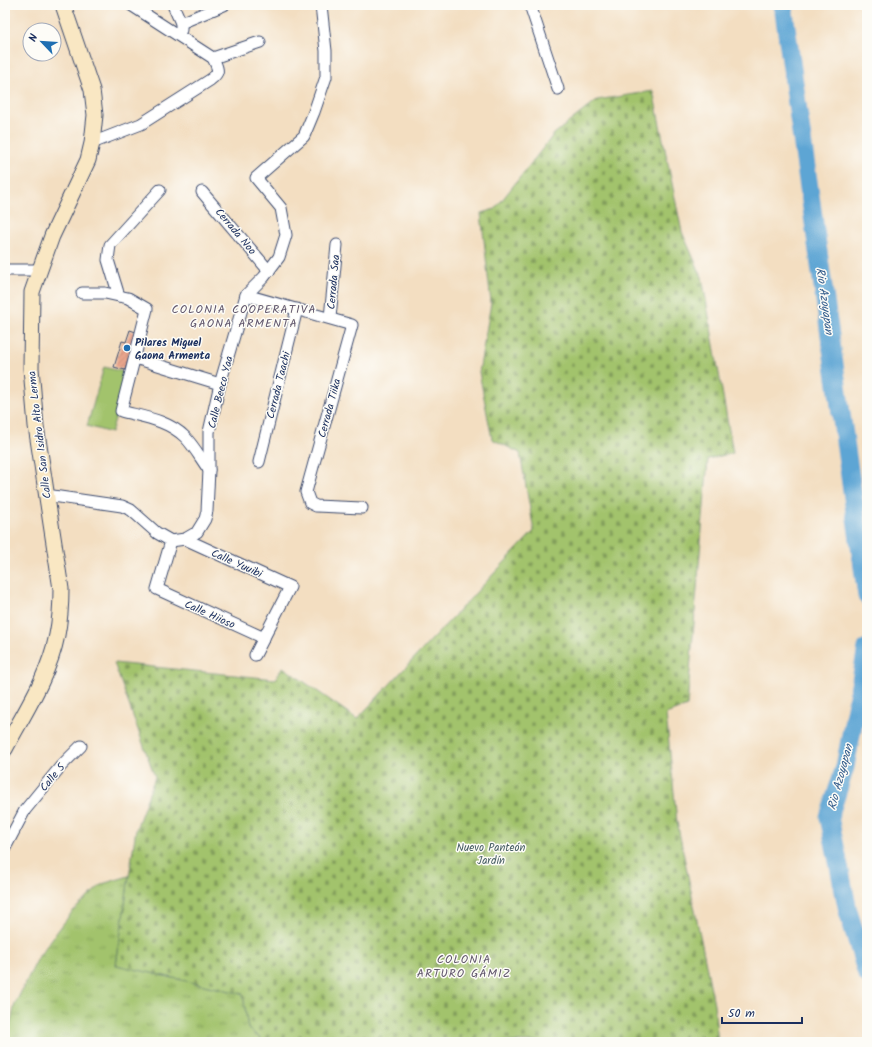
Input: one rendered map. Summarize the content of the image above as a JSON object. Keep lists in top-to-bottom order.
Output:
{
  "streets": {
    "street": [
      "Cerrada Noo",
      "Cerrada Saa",
      "Cerrada Taachi",
      "Calle Beeco Yaa",
      "Cerrada Tiika",
      "Calle San Isidro Alto Lerma",
      "Calle Yuuibi",
      "Calle Hiioso",
      "Calle 5"
    ]
  },
  "crossings": [
    ["Cerrada Saa", "Cerrada Tiika"],
    ["Calle Beeco Yaa", "Calle Yuuibi"],
    ["Calle Yuuibi", "Calle Hiioso"]
  ],
  "districts": ["COLONIA COOPERATIVA GAONA ARMENTA", "COLONIA ARTURO GÁMIZ"],
  "water": ["Rio Azoyapan"],
  "parks": ["Nuevo Panteón Jardín"],
  "places": ["Pilares Miguel Gaona Armenta"],
  "scale_bar": "50 m",
  "north": "top left"
}
